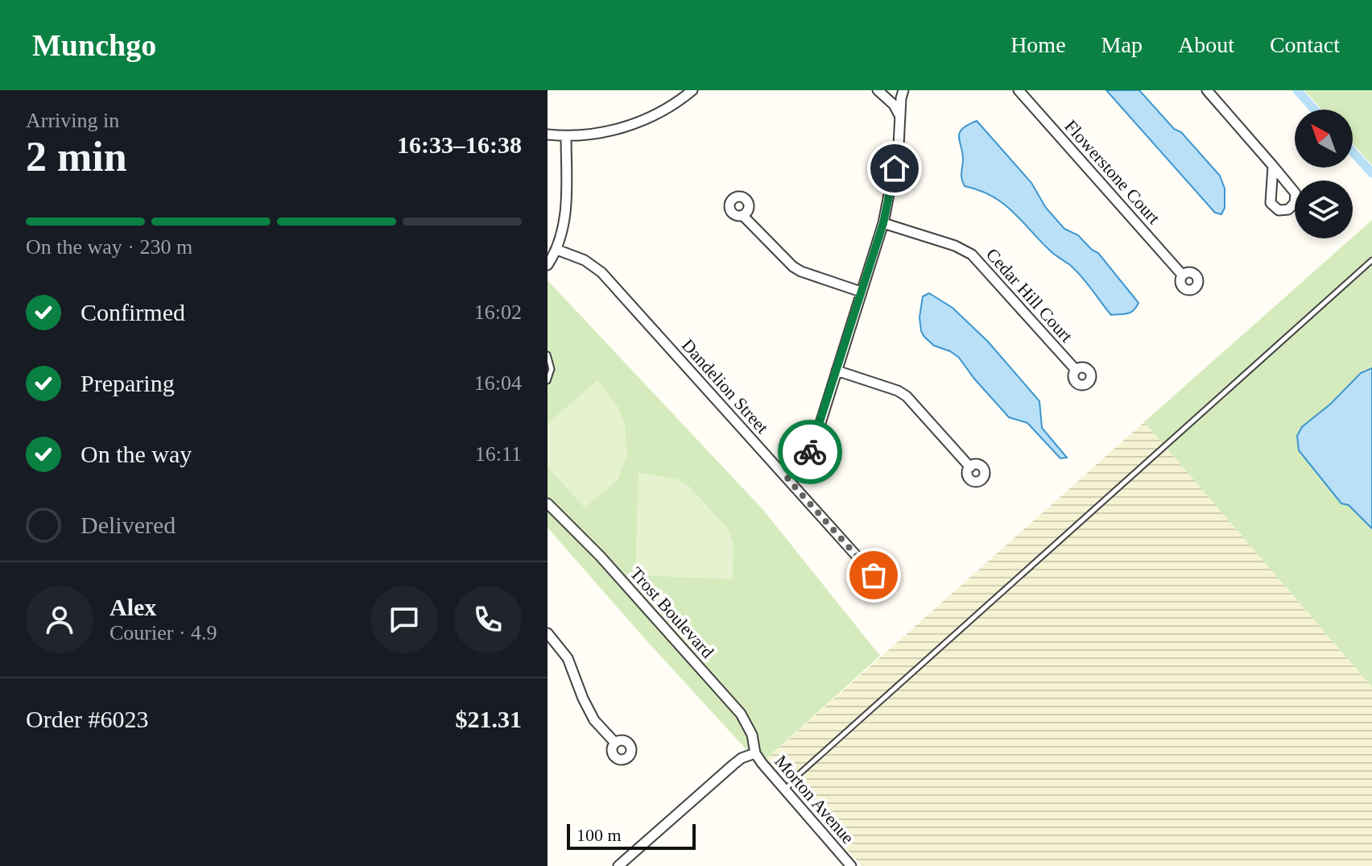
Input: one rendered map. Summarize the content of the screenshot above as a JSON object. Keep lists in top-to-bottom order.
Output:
{
  "streets": {
    "street": [
      "Flowerstone Court",
      "Cedar Hill Court",
      "Dandelion Street",
      "Trost Boulevard",
      "Morton Avenue"
    ]
  },
  "crossings": [
    ["Trost Boulevard", "Morton Avenue"]
  ],
  "scale_bar": "100 m",
  "north": "top left",
  "page": {
    "header": "Munchgo",
    "nav": [
      "Home",
      "Map",
      "About",
      "Contact"
    ],
    "heading": ["2 min", "Arriving in", "16:33–16:38"],
    "panel": [
      "Alex",
      "Courier · 4.9",
      "Order #6023",
      "$21.31"
    ],
    "bar": "On the way · 230 m",
    "list": [
      ["Confirmed", "16:02"],
      ["Preparing", "16:04"],
      ["On the way", "16:11"],
      "Delivered"
    ],
    "scale": "100 m"
  }
}
